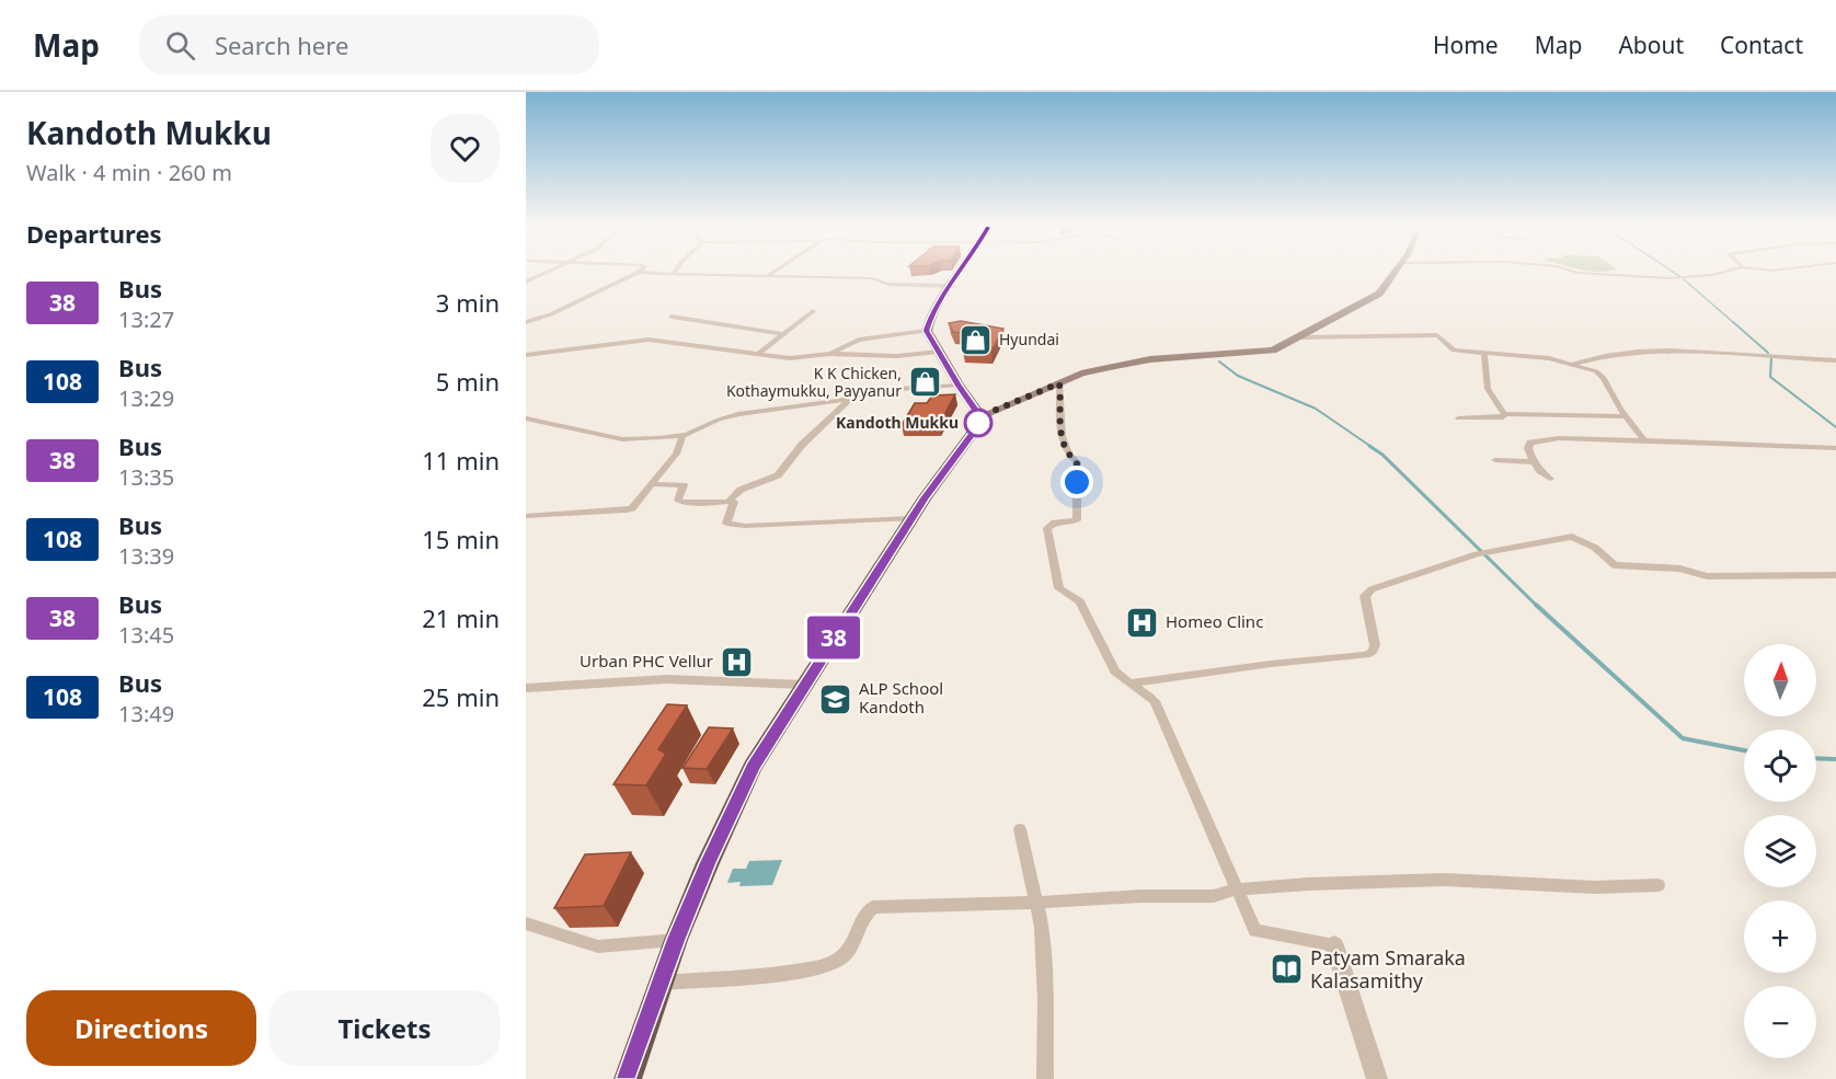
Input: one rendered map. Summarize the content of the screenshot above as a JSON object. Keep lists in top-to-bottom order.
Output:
{
  "places": {
    "shop": ["Hyundai", "K K Chicken, Kothaymukku, Payyanur"],
    "other": ["Kandoth Mukku"],
    "hospital": ["Homeo Clinc", "Urban PHC Vellur"],
    "school or university": ["ALP School Kandoth"],
    "library": ["Patyam Smaraka Kalasamithy"]
  },
  "lines": ["bus line 38"],
  "north": "top",
  "page": {
    "header": "Map",
    "search": "Search here",
    "nav": [
      "Home",
      "Map",
      "About",
      "Contact"
    ],
    "heading": [
      ["Kandoth Mukku", "Walk · 4 min · 260 m"],
      "Departures"
    ],
    "on_map": "38",
    "list": [
      {
        "mark": "38",
        "name": "Bus",
        "note": "13:27",
        "value": "3 min"
      },
      {
        "mark": "108",
        "name": "Bus",
        "note": "13:29",
        "value": "5 min"
      },
      {
        "mark": "38",
        "name": "Bus",
        "note": "13:35",
        "value": "11 min"
      },
      {
        "mark": "108",
        "name": "Bus",
        "note": "13:39",
        "value": "15 min"
      },
      {
        "mark": "38",
        "name": "Bus",
        "note": "13:45",
        "value": "21 min"
      },
      {
        "mark": "108",
        "name": "Bus",
        "note": "13:49",
        "value": "25 min"
      }
    ],
    "map_buttons": ["+", "−"],
    "buttons": ["Directions", "Tickets"]
  }
}
